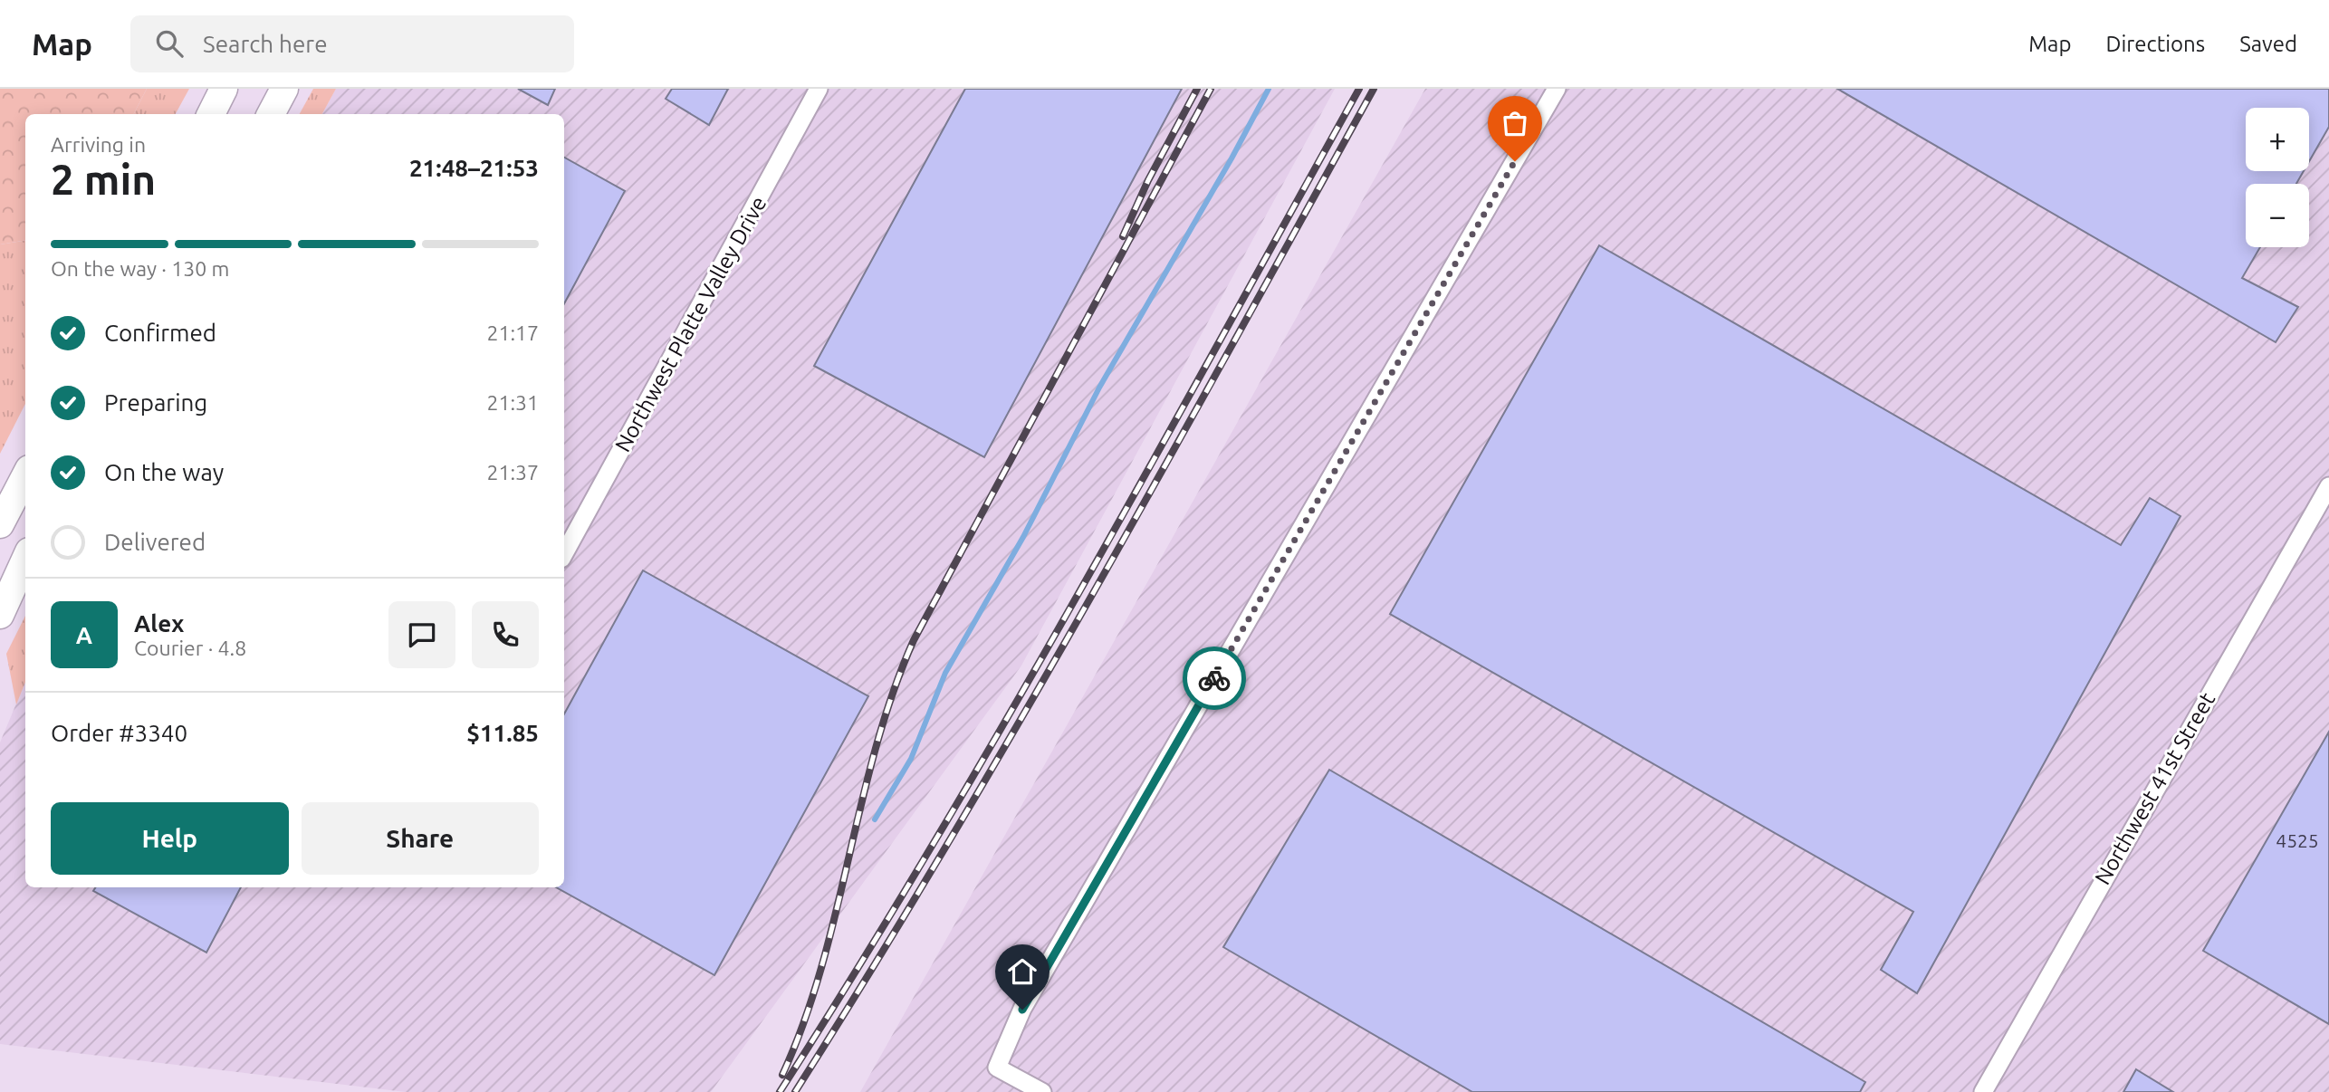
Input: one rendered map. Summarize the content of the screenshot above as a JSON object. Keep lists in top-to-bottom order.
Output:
{
  "streets": {
    "street": ["Northwest Platte Valley Drive", "Northwest 41st Street"]
  },
  "house_numbers": ["4525"],
  "page": {
    "header": "Map",
    "search": "Search here",
    "nav": ["Map", "Directions", "Saved"],
    "map_buttons": ["+", "−"],
    "heading": ["2 min", "Arriving in", "21:48–21:53"],
    "panel": [
      "Alex",
      "Courier · 4.8",
      "Order #3340",
      "$11.85"
    ],
    "bar": "On the way · 130 m",
    "list": [
      ["Confirmed", "21:17"],
      ["Preparing", "21:31"],
      ["On the way", "21:37"],
      "Delivered"
    ],
    "round": "A",
    "buttons": ["Help", "Share"]
  }
}
